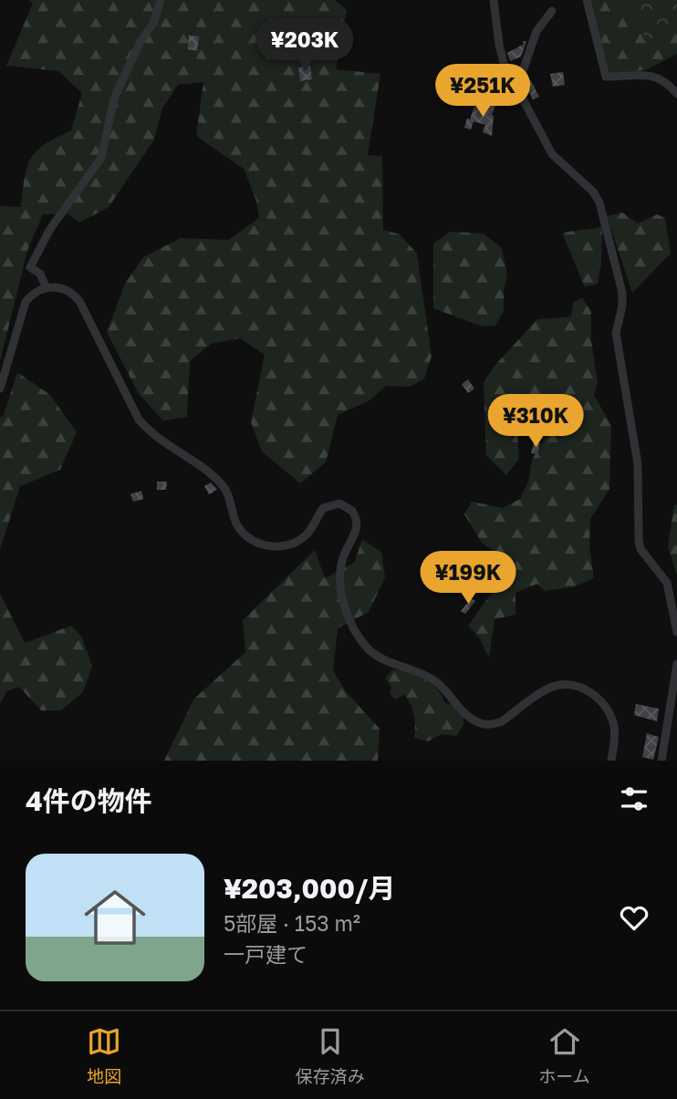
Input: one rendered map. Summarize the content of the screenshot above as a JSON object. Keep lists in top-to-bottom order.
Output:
{
  "page": {
    "price": [
      "¥203K",
      "¥251K",
      "¥310K",
      "¥199K"
    ],
    "heading": "4件の物件",
    "list": [
      {
        "name": "¥203,000/月",
        "note": "5部屋 · 153 m² · 一戸建て"
      }
    ],
    "tabs": ["地図", "保存済み", "ホーム"]
  }
}
